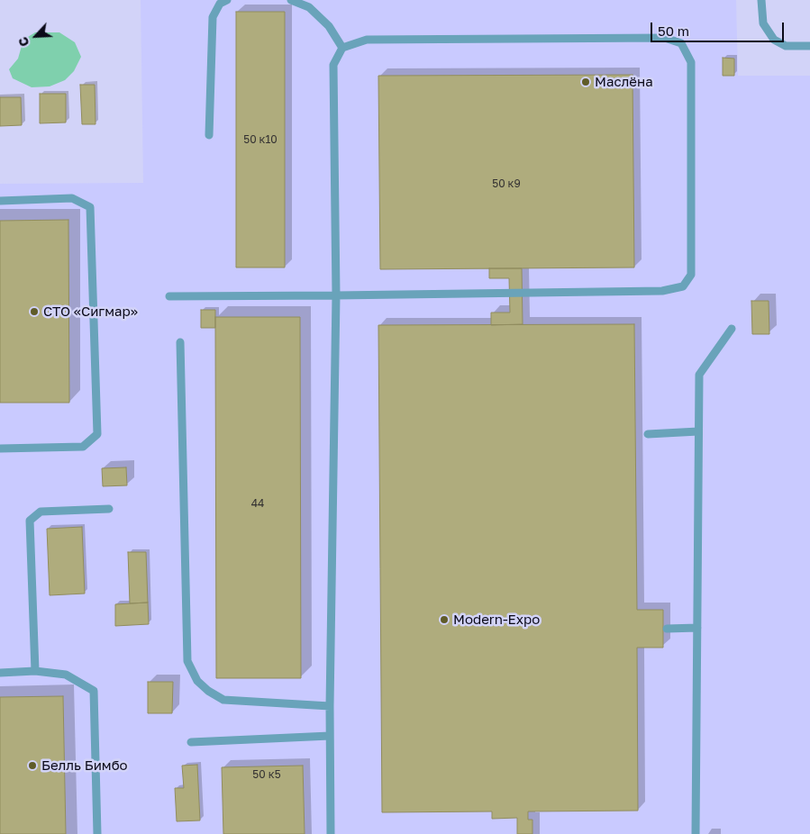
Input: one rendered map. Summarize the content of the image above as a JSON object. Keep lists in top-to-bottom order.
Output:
{
  "places": [
    "Маслёна",
    "СТО «Сигмар»",
    "Modern-Expo",
    "Белль Бимбо"
  ],
  "house_numbers": [
    "50 к10",
    "50 к9",
    "44",
    "50 к5"
  ],
  "scale_bar": "50 m",
  "north": "bottom left"
}
